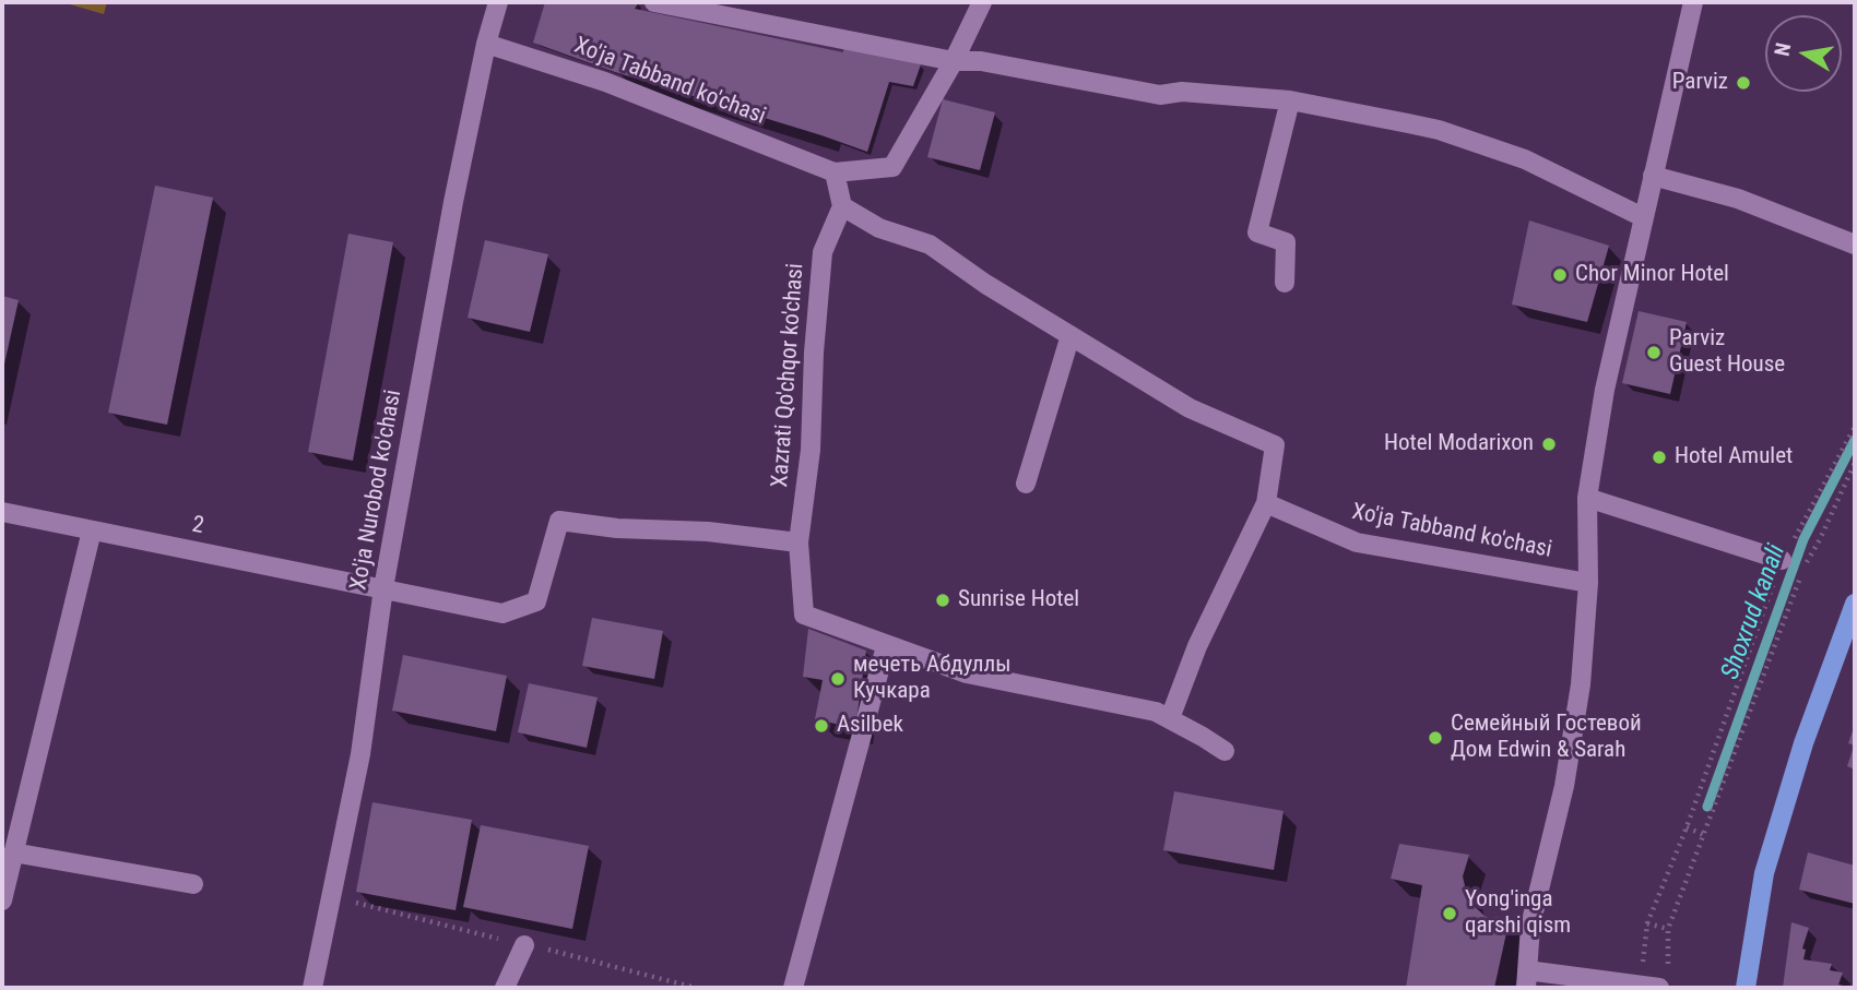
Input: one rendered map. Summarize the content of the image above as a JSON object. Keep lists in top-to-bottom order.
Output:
{
  "streets": {
    "street": [
      "Xo'ja Tabband ko'chasi",
      "Xazrati Qo'chqor ko'chasi",
      "Xo'ja Nurobod ko'chasi",
      "2"
    ]
  },
  "crossings": [
    ["Xo'ja Tabband ko'chasi", "Xo'ja Nurobod ko'chasi"],
    ["Xo'ja Nurobod ko'chasi", "2"]
  ],
  "water": ["Shoxrud kanali"],
  "places": [
    "Parviz",
    "Chor Minor Hotel",
    "Parviz Guest House",
    "Hotel Modarixon",
    "Hotel Amulet",
    "Sunrise Hotel",
    "мечеть Абдуллы Кучкара",
    "Asilbek",
    "Семейный Гостевой Дом Edwin & Sarah",
    "Yong'inga qarshi qism"
  ],
  "north": "left"
}
